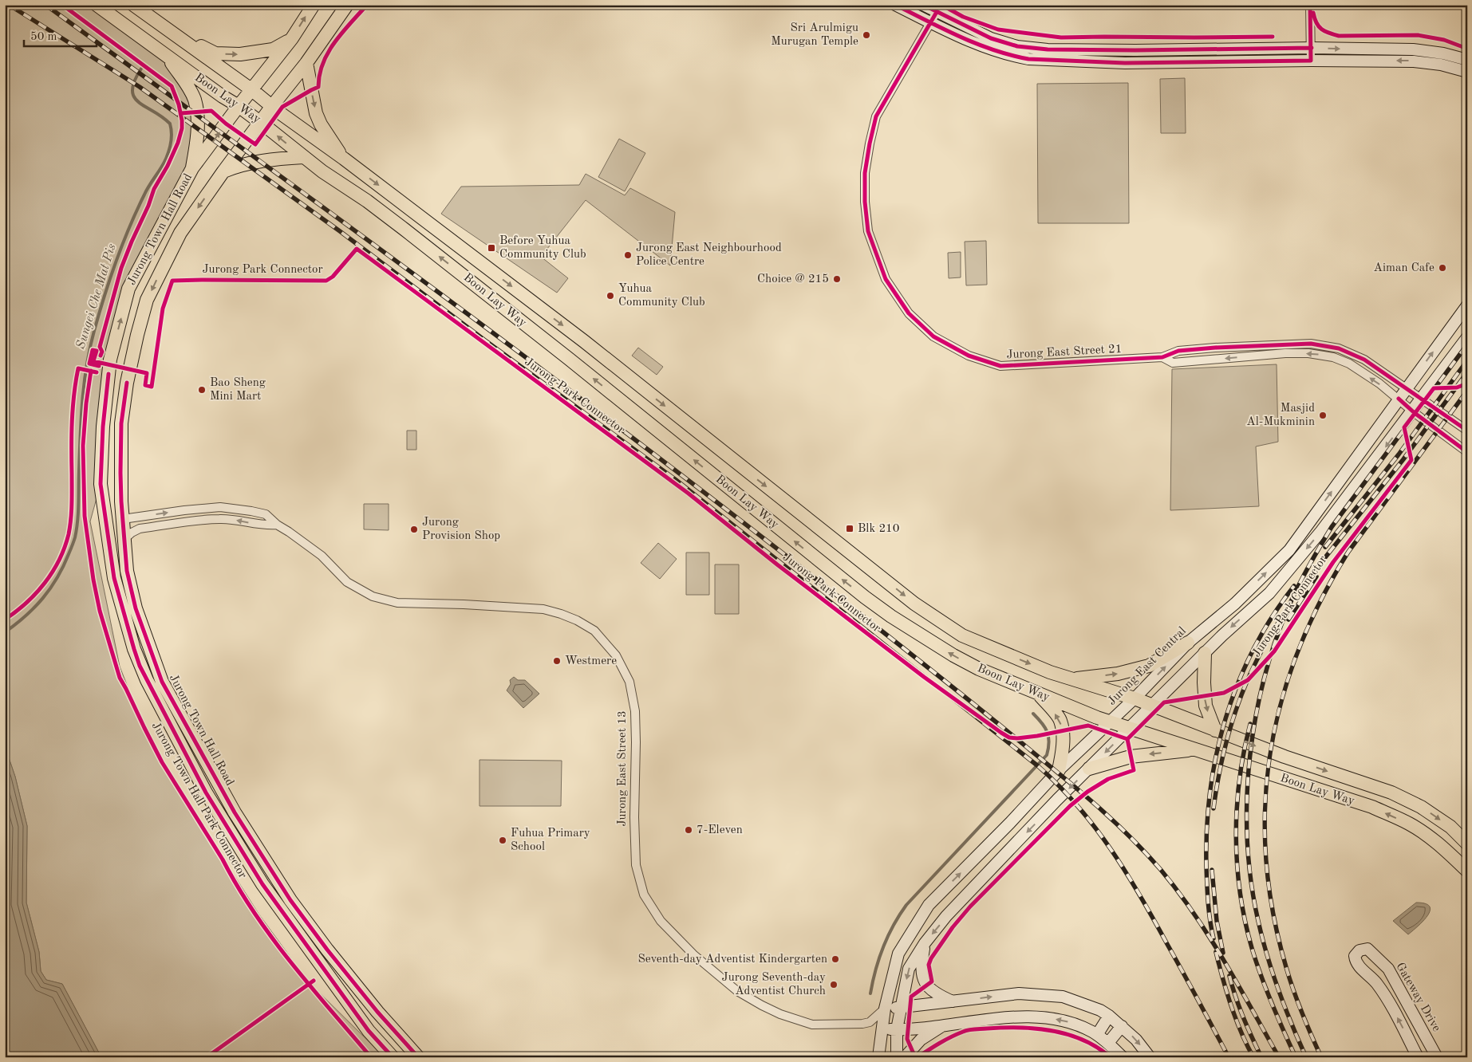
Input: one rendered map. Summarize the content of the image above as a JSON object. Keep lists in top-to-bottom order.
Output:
{
  "streets": {
    "main road": [
      "Boon Lay Way",
      "Jurong Town Hall Road",
      "Jurong East Central",
      "Gateway Drive"
    ],
    "street": ["Jurong East Street 21", "Jurong East Street 13"],
    "cycle path": ["Jurong Park Connector", "Jurong Town Hall Park Connector"]
  },
  "crossings": [
    ["Boon Lay Way", "Jurong Town Hall Road"],
    ["Boon Lay Way", "Jurong East Central"],
    ["Jurong Town Hall Road", "Jurong East Street 13"],
    ["Jurong East Street 21", "Jurong East Central"]
  ],
  "water": ["Sungei Che Mat Pis"],
  "places": {
    "other": [
      "Sri Arulmigu Murugan Temple",
      "Jurong East Neighbourhood Police Centre",
      "Aiman Cafe",
      "Choice @ 215",
      "Yuhua Community Club",
      "Bao Sheng Mini Mart",
      "Masjid Al-Mukminin",
      "Jurong Provision Shop",
      "Westmere",
      "7-Eleven",
      "Fuhua Primary School",
      "Seventh-day Adventist Kindergarten",
      "Jurong Seventh-day Adventist Church"
    ],
    "transit": ["Before Yuhua Community Club", "Blk 210"]
  },
  "scale_bar": "50 m"
}
